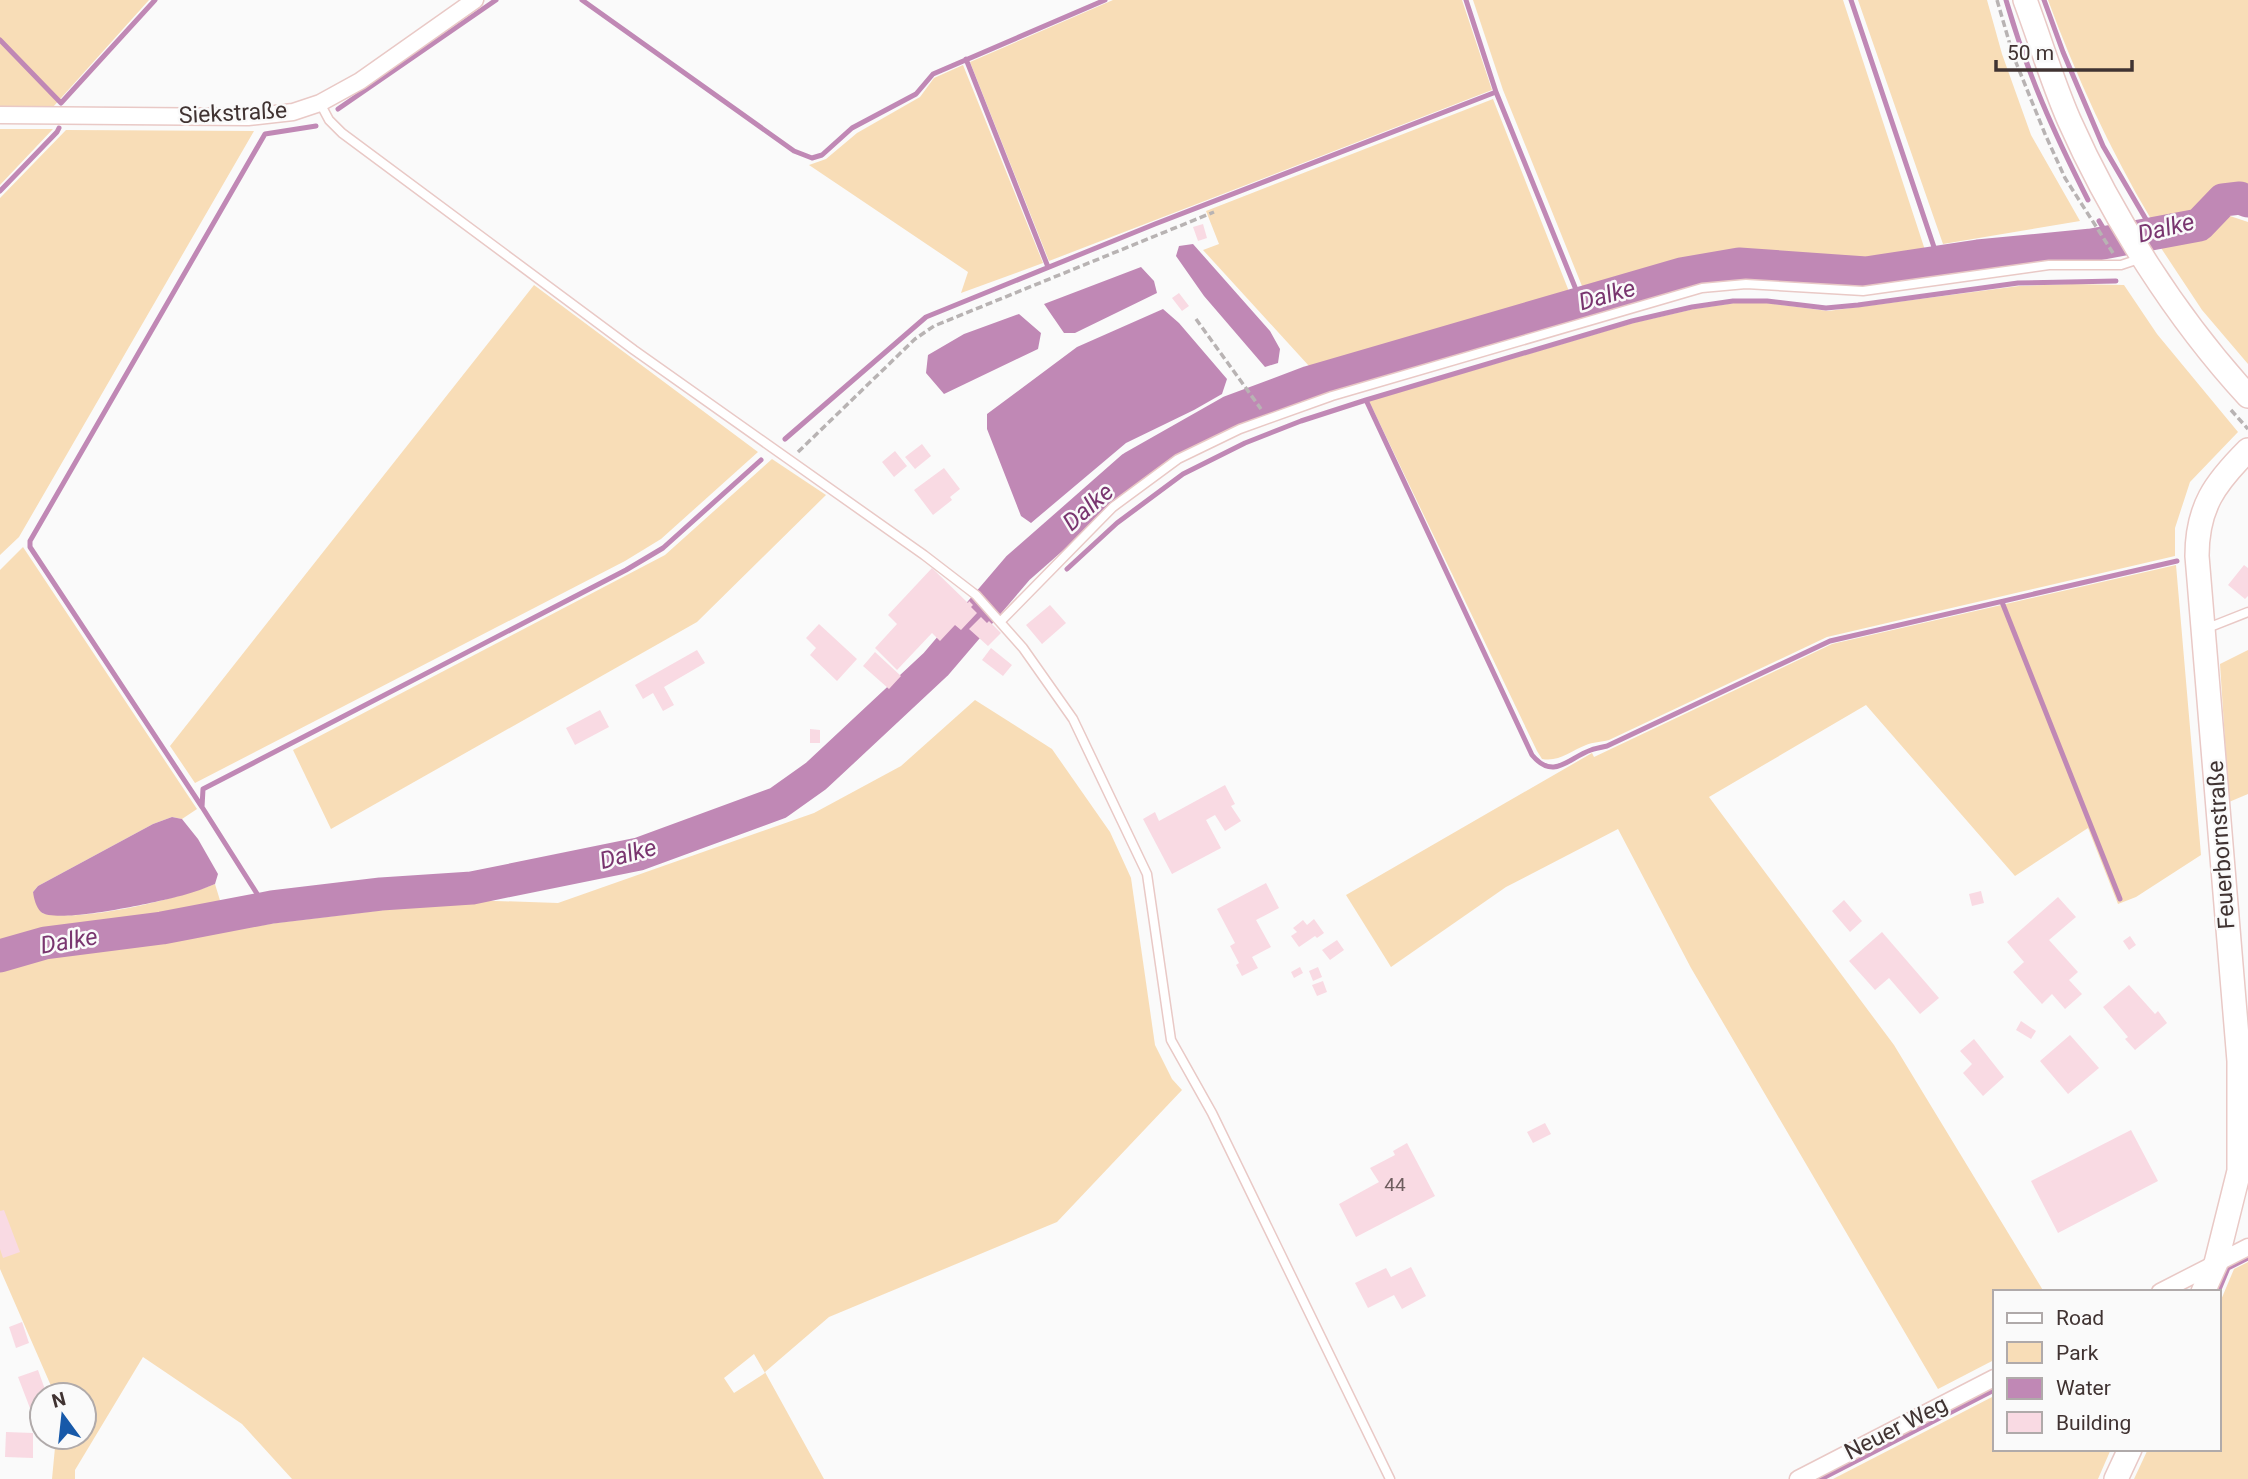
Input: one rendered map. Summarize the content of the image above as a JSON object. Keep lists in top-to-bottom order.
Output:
{
  "streets": {
    "street": ["Siekstraße", "Feuerbornstraße", "Neuer Weg"]
  },
  "water": ["Dalke"],
  "house_numbers": ["44"],
  "legend": [
    "Road",
    "Park",
    "Water",
    "Building"
  ],
  "scale_bar": "50 m",
  "north": "top"
}
